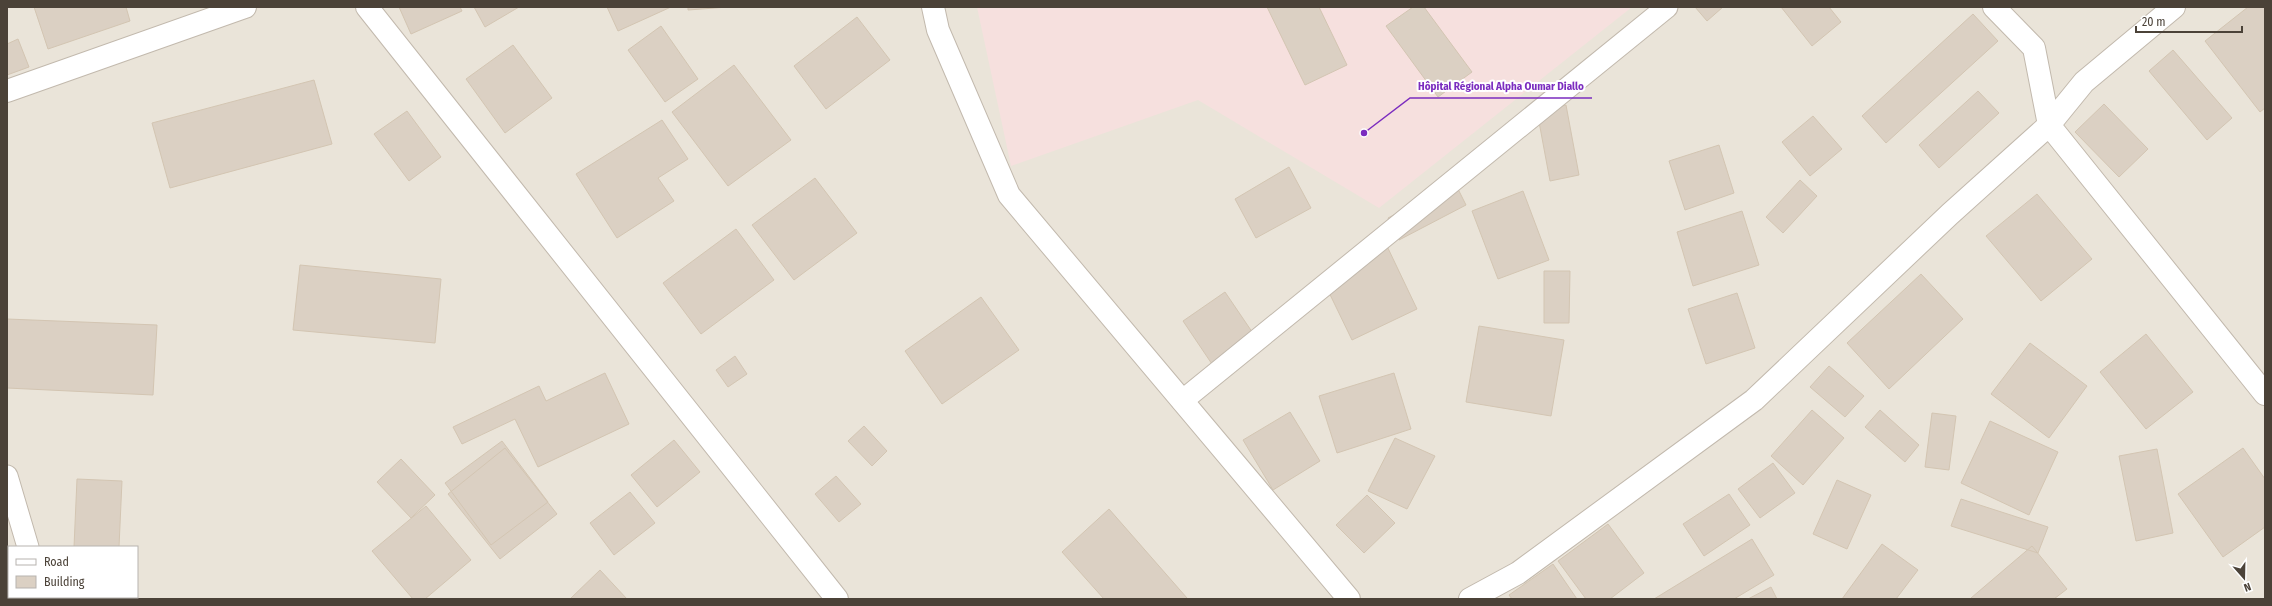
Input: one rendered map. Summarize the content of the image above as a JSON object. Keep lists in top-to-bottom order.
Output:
{
  "places": ["Hôpital Régional Alpha Oumar Diallo"],
  "legend": ["Road", "Building"],
  "scale_bar": "20 m",
  "north": "bottom"
}
